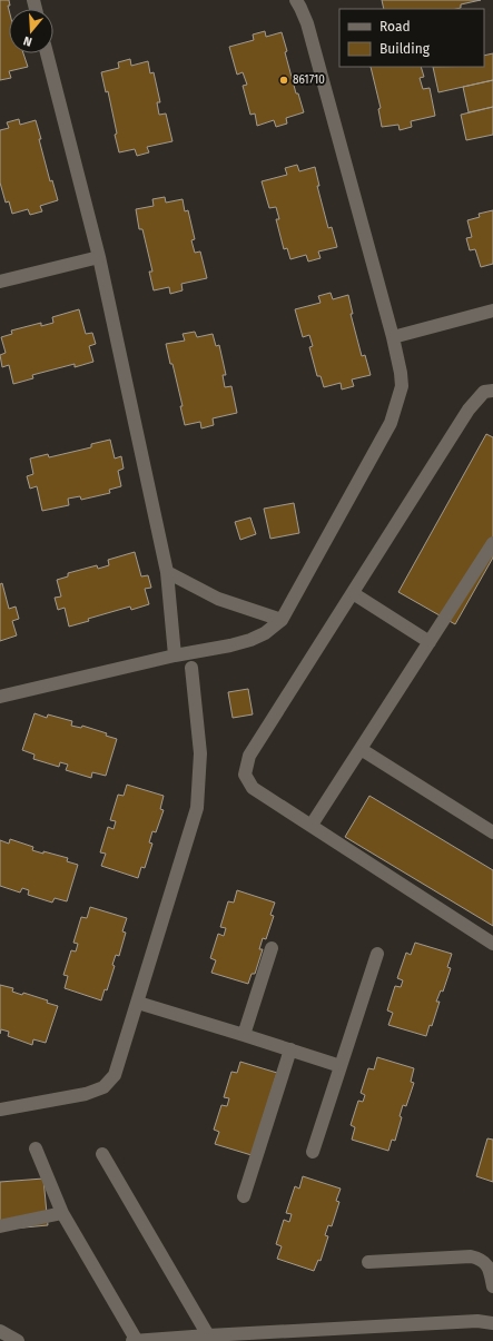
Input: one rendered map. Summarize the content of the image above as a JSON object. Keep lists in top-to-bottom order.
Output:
{
  "places": ["861710"],
  "legend": ["Road", "Building"],
  "north": "bottom"
}
